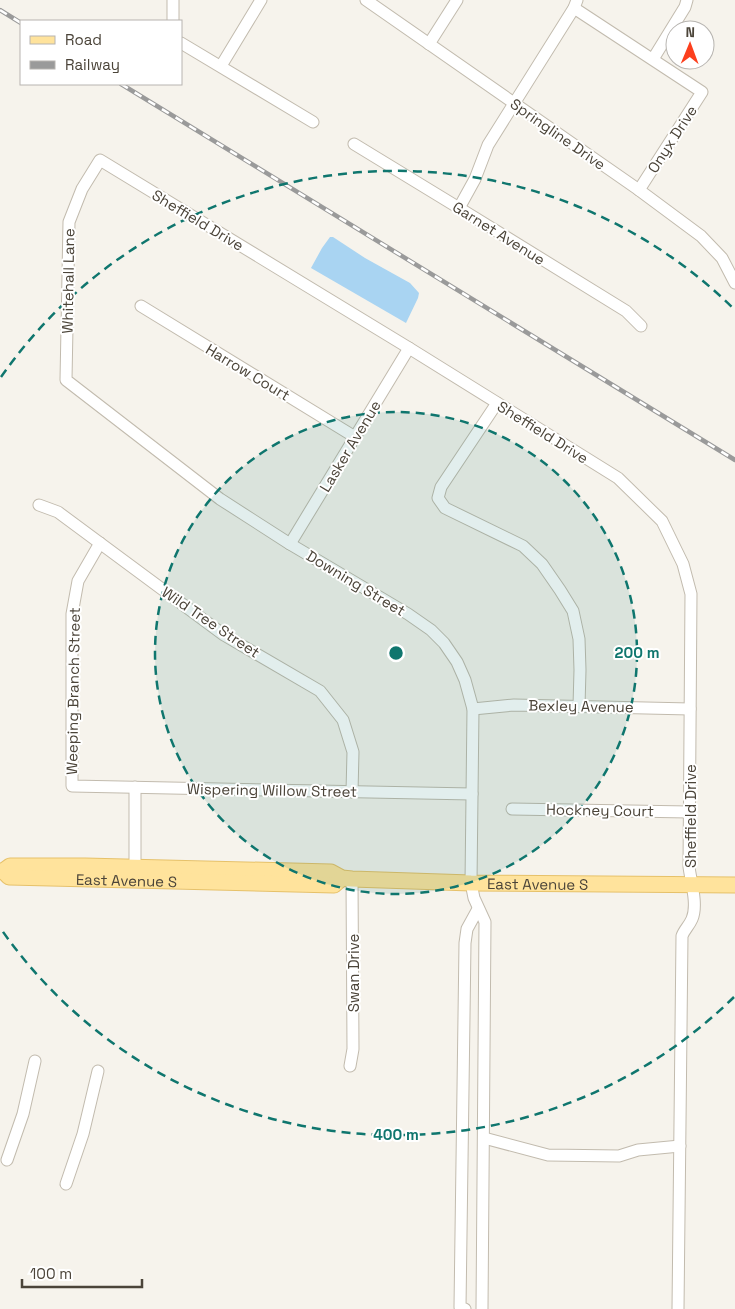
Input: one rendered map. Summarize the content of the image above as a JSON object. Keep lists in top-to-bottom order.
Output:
{
  "streets": {
    "main road": ["East Avenue S"],
    "street": [
      "Springline Drive",
      "Onyx Drive",
      "Sheffield Drive",
      "Garnet Avenue",
      "Whitehall Lane",
      "Harrow Court",
      "Lasker Avenue",
      "Downing Street",
      "Wild Tree Street",
      "Weeping Branch Street",
      "Bexley Avenue",
      "Wispering Willow Street",
      "Hockney Court",
      "Swan Drive"
    ]
  },
  "crossings": [
    ["Springline Drive", "Onyx Drive"],
    ["Sheffield Drive", "Whitehall Lane"],
    ["Sheffield Drive", "Lasker Avenue"],
    ["Sheffield Drive", "Bexley Avenue"],
    ["Sheffield Drive", "Hockney Court"],
    ["Sheffield Drive", "East Avenue S"],
    ["Whitehall Lane", "Downing Street"],
    ["Harrow Court", "Lasker Avenue"],
    ["Lasker Avenue", "Downing Street"],
    ["Downing Street", "Bexley Avenue"],
    ["Downing Street", "Wispering Willow Street"],
    ["Downing Street", "East Avenue S"],
    ["Wild Tree Street", "Weeping Branch Street"],
    ["Wild Tree Street", "Wispering Willow Street"],
    ["Weeping Branch Street", "Wispering Willow Street"],
    ["East Avenue S", "Swan Drive"]
  ],
  "legend": ["Road", "Railway"],
  "scale_bar": "100 m",
  "north": "top",
  "rings": ["200 m", "400 m"]
}
